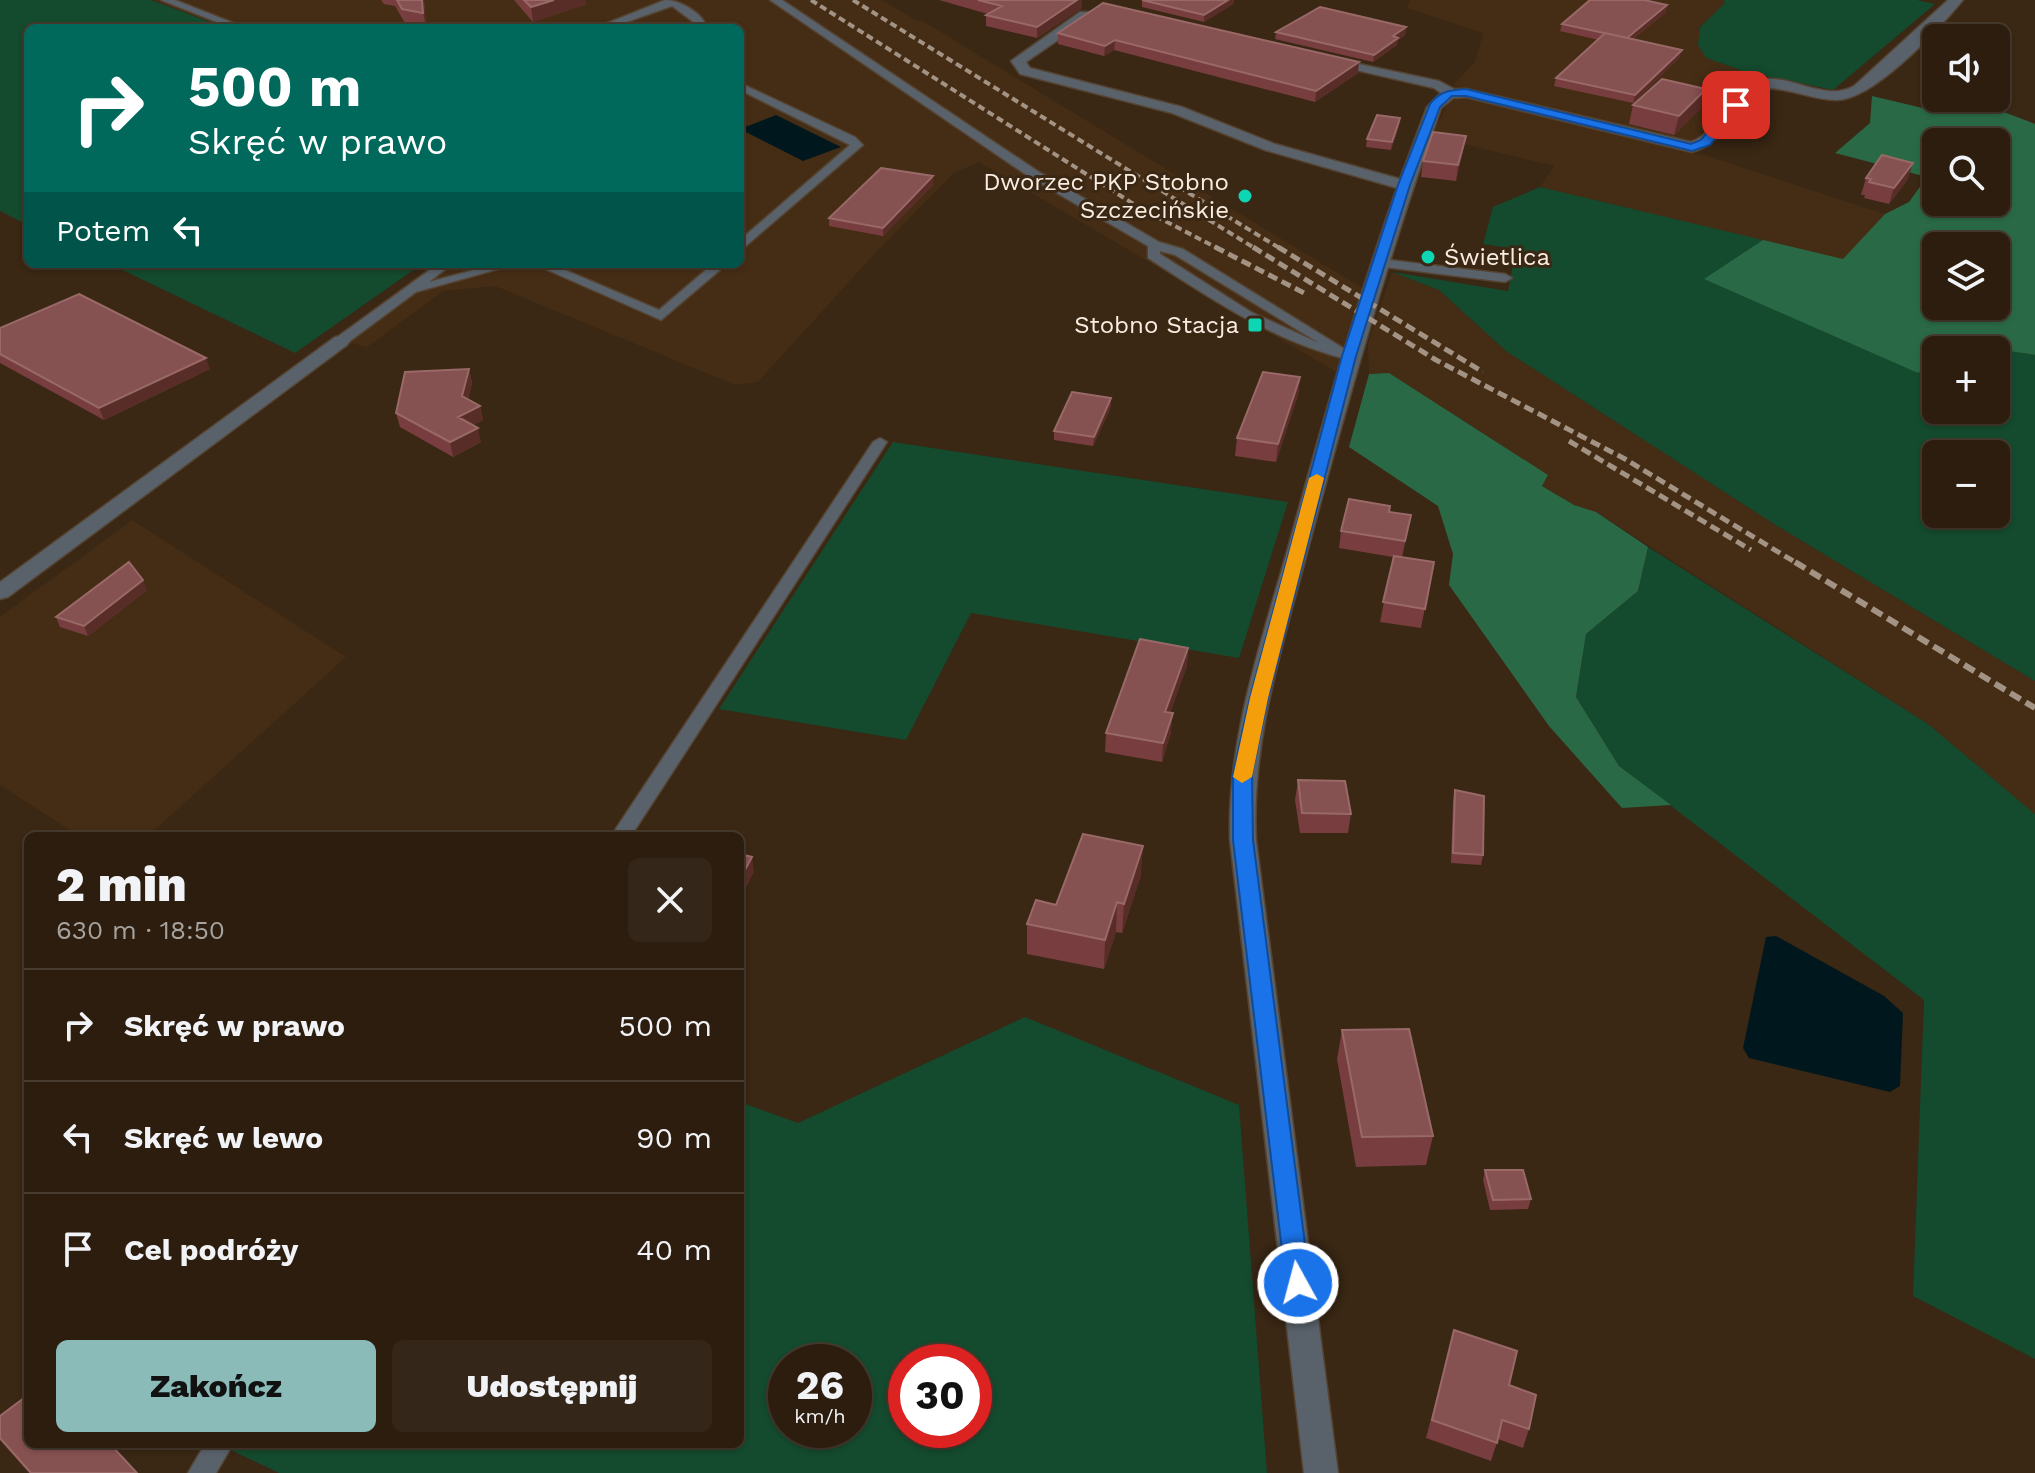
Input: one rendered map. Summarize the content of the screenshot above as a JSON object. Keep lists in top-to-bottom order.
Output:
{
  "places": {
    "other": ["Dworzec PKP Stobno Szczecińskie", "Świetlica"],
    "transit": ["Stobno Stacja"]
  },
  "page": {
    "map_buttons": ["+", "−"],
    "turn": ["500 m", "Skręć w prawo"],
    "then": "Potem",
    "heading": ["2 min", "630 m · 18:50"],
    "list": [
      {
        "name": "Skręć w prawo",
        "value": "500 m"
      },
      {
        "name": "Skręć w lewo",
        "value": "90 m"
      },
      {
        "name": "Cel podróży",
        "value": "40 m"
      }
    ],
    "buttons": ["Zakończ", "Udostępnij"],
    "speed": "26 km/h",
    "limit": "30"
  }
}
